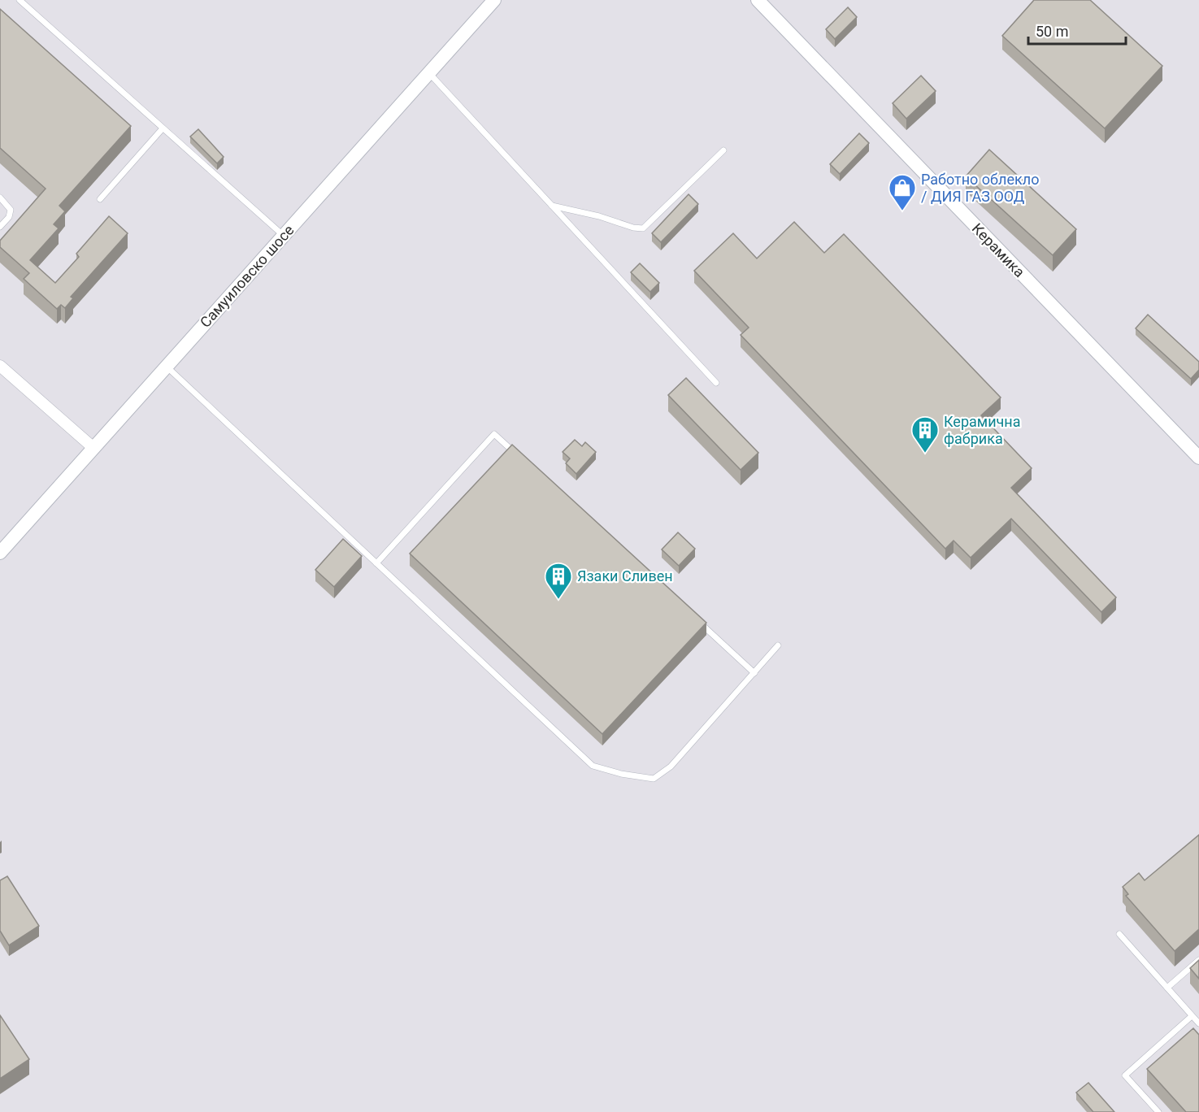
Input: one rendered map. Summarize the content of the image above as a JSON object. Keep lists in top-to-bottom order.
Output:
{
  "streets": {
    "street": ["Керамика", "Самуиловско шосе"]
  },
  "places": {
    "shop": ["Работно облекло / ДИЯ ГАЗ ООД"],
    "building": ["Керамична фабрика", "Язаки Сливен"]
  },
  "scale_bar": "50 m"
}
